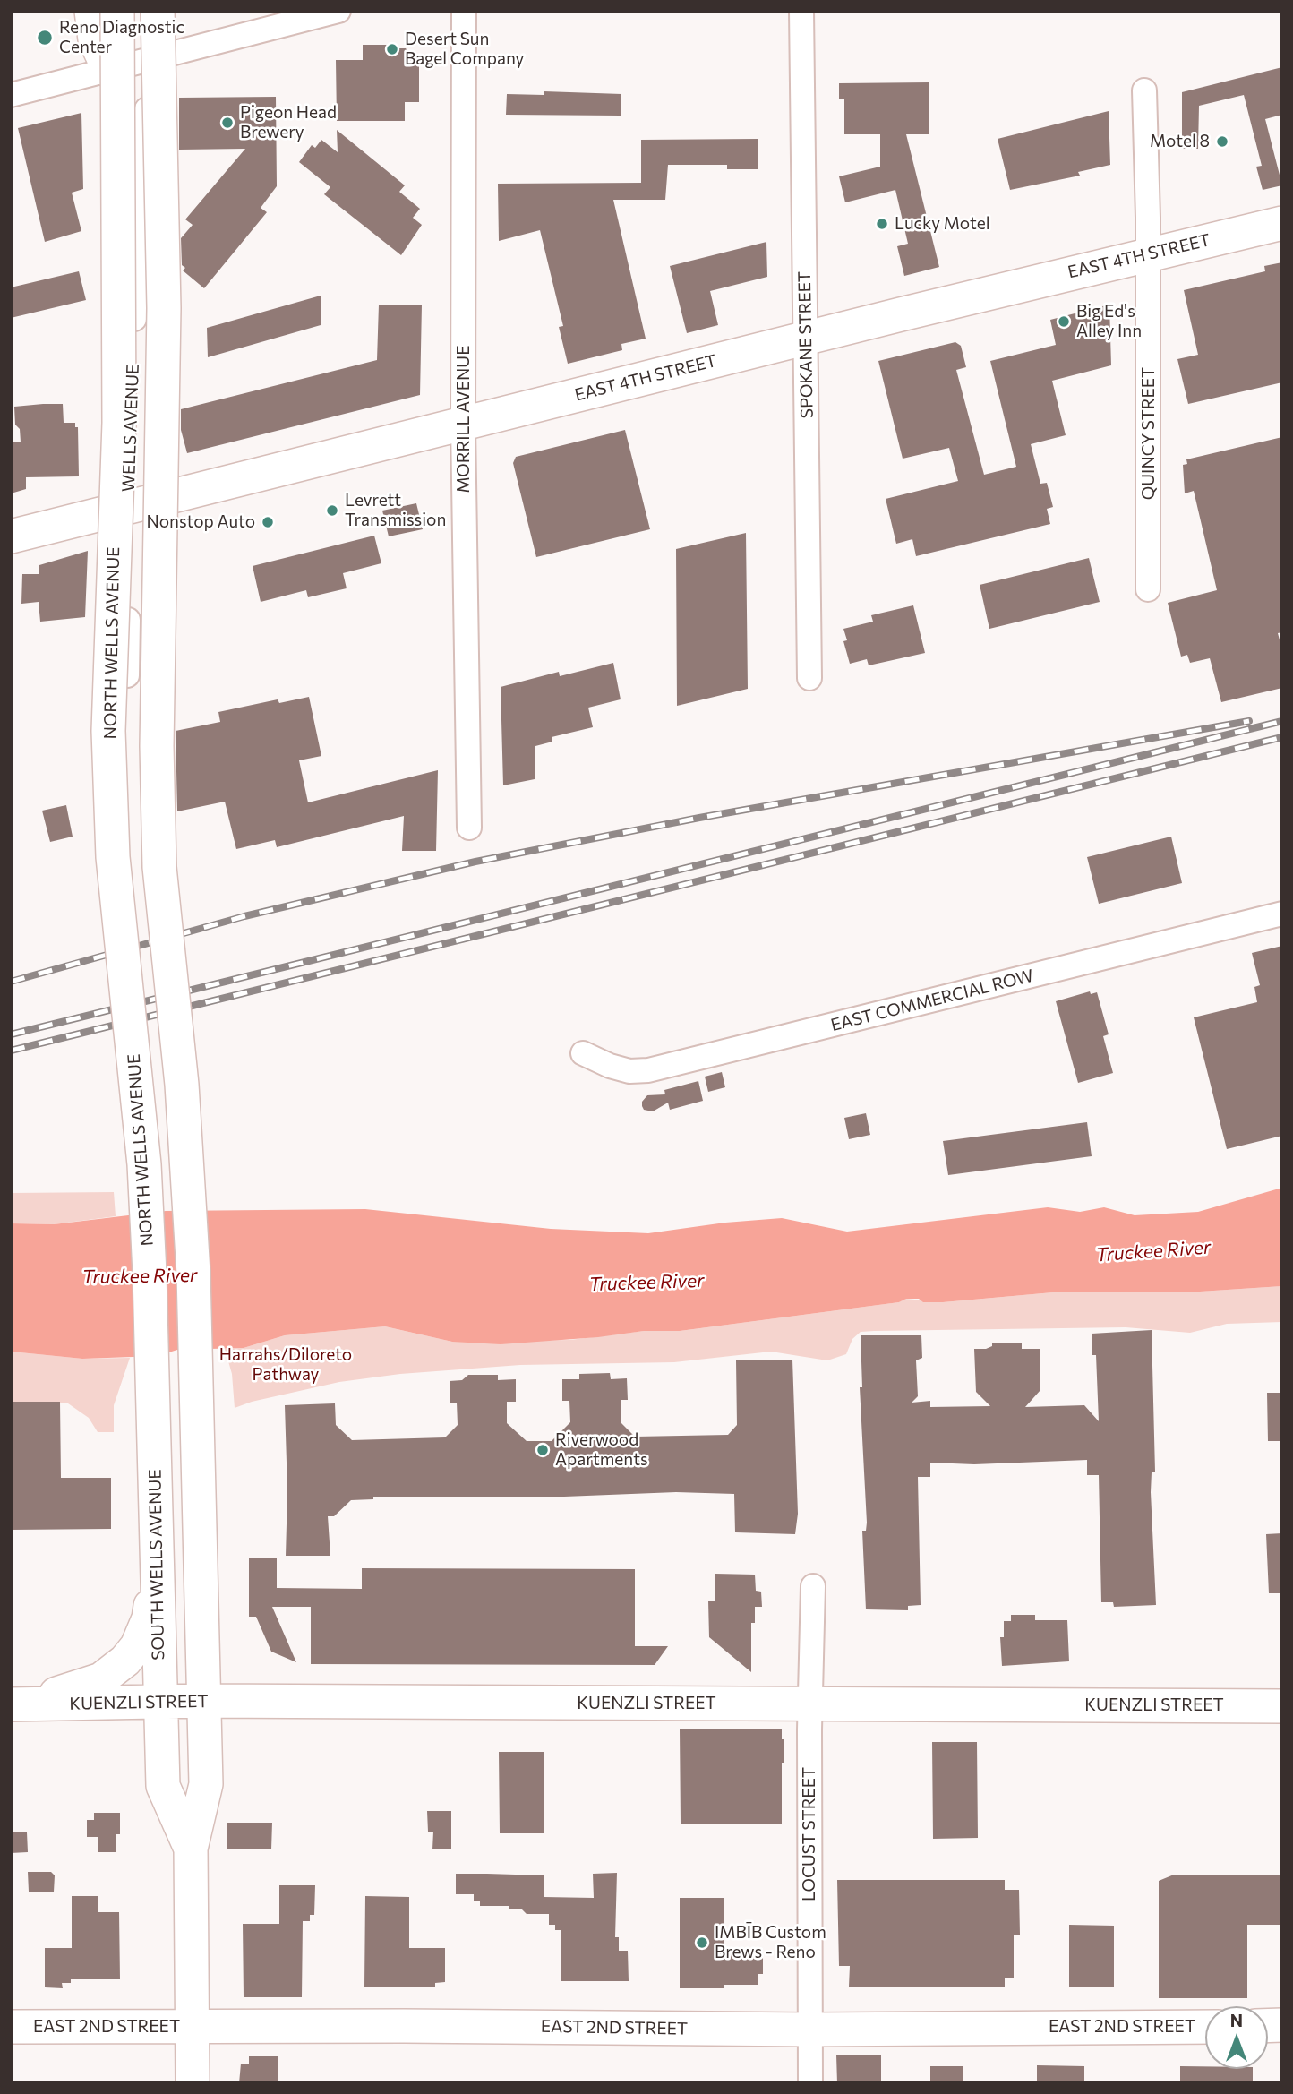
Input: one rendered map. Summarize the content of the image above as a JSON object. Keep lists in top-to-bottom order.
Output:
{
  "streets": {
    "main road": [
      "EAST 4TH STREET",
      "NORTH WELLS AVENUE",
      "SOUTH WELLS AVENUE",
      "KUENZLI STREET",
      "EAST 2ND STREET"
    ],
    "street": [
      "SPOKANE STREET",
      "MORRILL AVENUE",
      "WELLS AVENUE",
      "QUINCY STREET",
      "EAST COMMERCIAL ROW",
      "LOCUST STREET"
    ]
  },
  "crossings": [
    ["EAST 4TH STREET", "SPOKANE STREET"],
    ["EAST 4TH STREET", "MORRILL AVENUE"],
    ["EAST 4TH STREET", "WELLS AVENUE"],
    ["EAST 4TH STREET", "QUINCY STREET"],
    ["NORTH WELLS AVENUE", "SOUTH WELLS AVENUE"],
    ["SOUTH WELLS AVENUE", "KUENZLI STREET"],
    ["SOUTH WELLS AVENUE", "EAST 2ND STREET"],
    ["KUENZLI STREET", "LOCUST STREET"],
    ["LOCUST STREET", "EAST 2ND STREET"]
  ],
  "water": ["Truckee River"],
  "parks": ["Harrahs/Diloreto Pathway"],
  "places": [
    "Reno Diagnostic Center",
    "Desert Sun Bagel Company",
    "Pigeon Head Brewery",
    "Motel 8",
    "Lucky Motel",
    "Big Ed's Alley Inn",
    "Levrett Transmission",
    "Nonstop Auto",
    "Riverwood Apartments",
    "IMBĪB Custom Brews - Reno"
  ],
  "north": "top"
}
